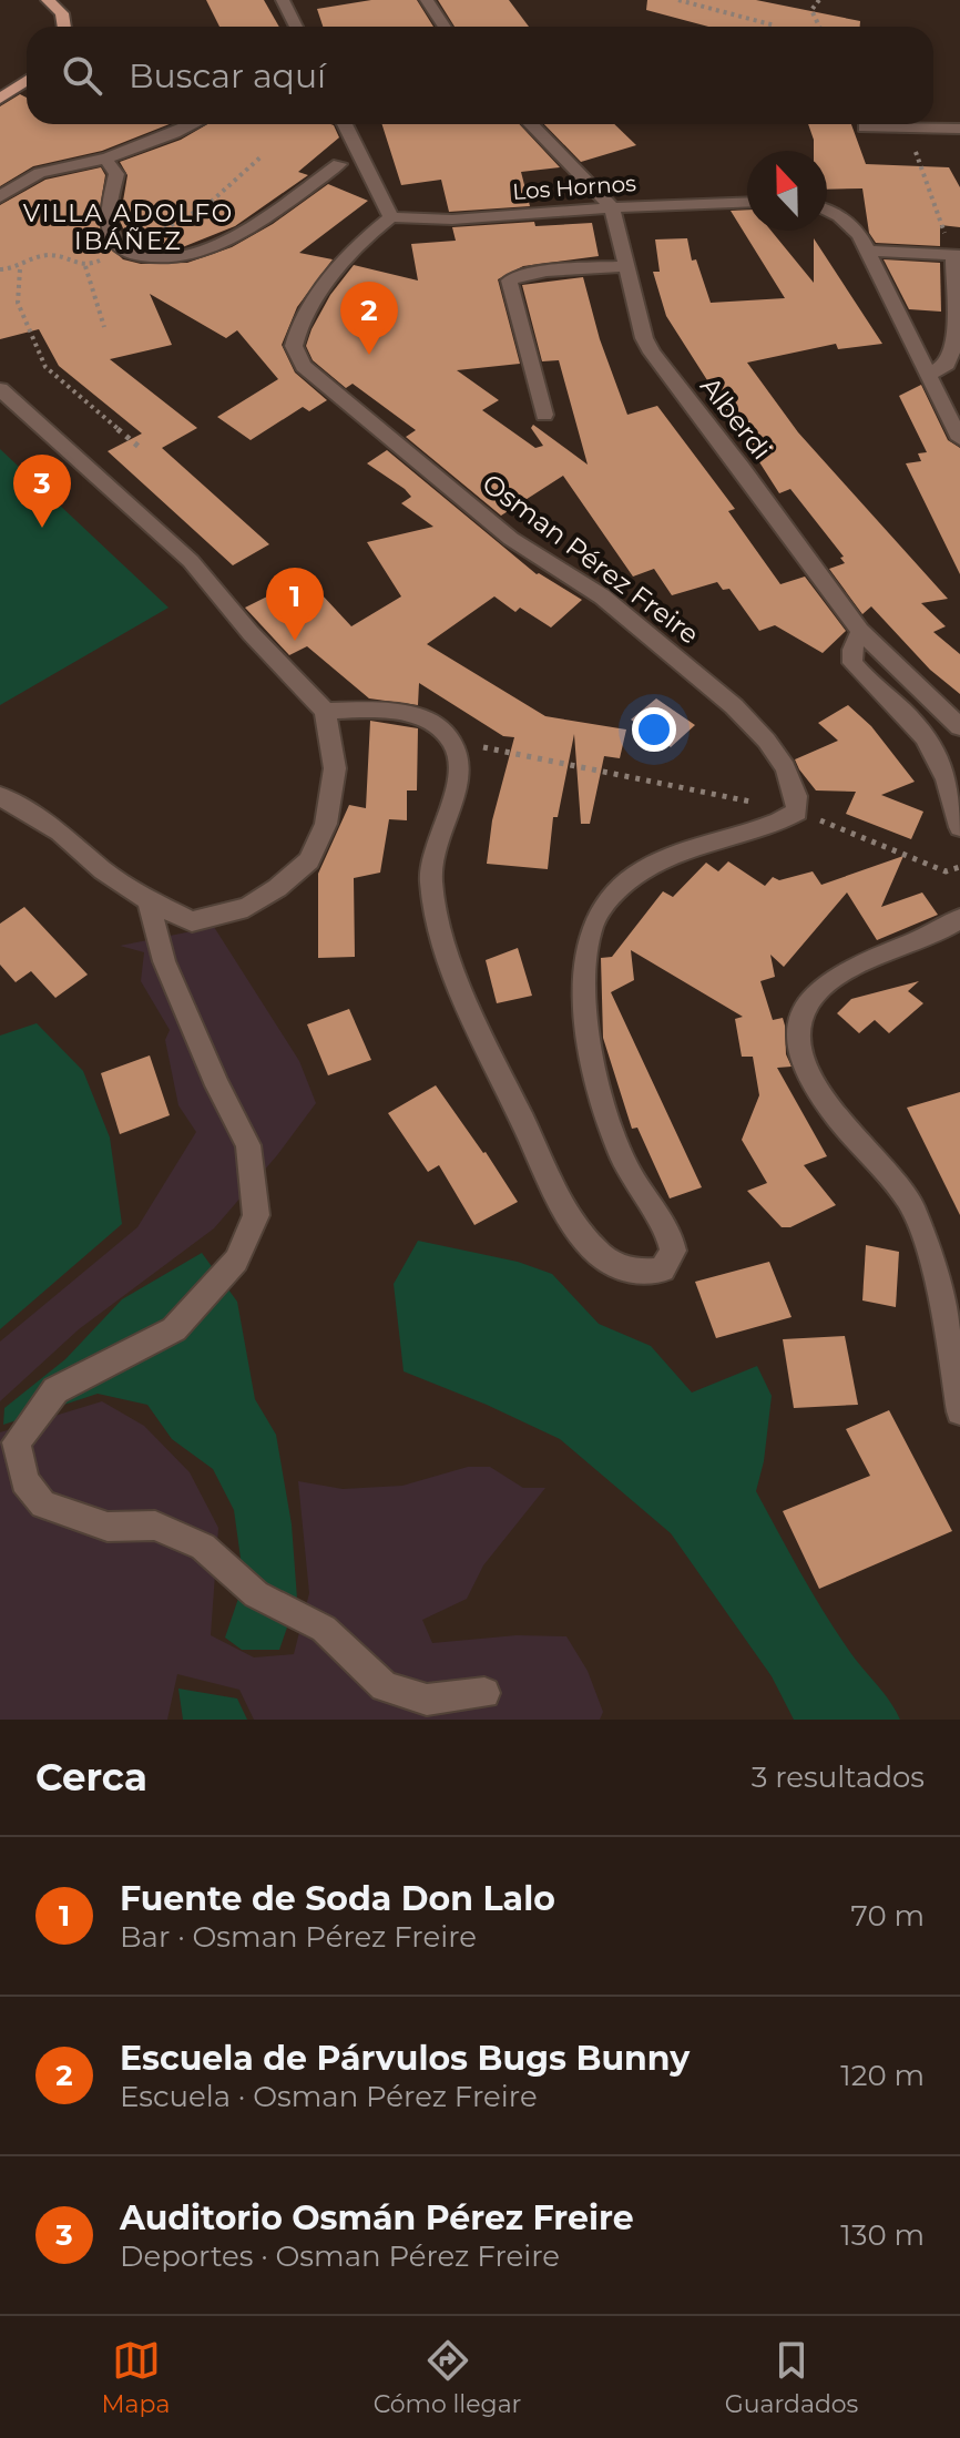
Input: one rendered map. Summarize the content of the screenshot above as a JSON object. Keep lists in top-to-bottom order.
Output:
{
  "streets": {
    "street": ["Los Hornos", "Alberdi", "Osman Pérez Freire"]
  },
  "crossings": [
    ["Los Hornos", "Alberdi"],
    ["Los Hornos", "Osman Pérez Freire"]
  ],
  "districts": ["VILLA ADOLFO IBÁÑEZ"],
  "north": "top",
  "page": {
    "search": "Buscar aquí",
    "pins": ["2", "3", "1"],
    "heading": ["Cerca", "3 resultados"],
    "list": [
      {
        "mark": "1",
        "name": "Fuente de Soda Don Lalo",
        "note": "Bar · Osman Pérez Freire",
        "value": "70 m"
      },
      {
        "mark": "2",
        "name": "Escuela de Párvulos Bugs Bunny",
        "note": "Escuela · Osman Pérez Freire",
        "value": "120 m"
      },
      {
        "mark": "3",
        "name": "Auditorio Osmán Pérez Freire",
        "note": "Deportes · Osman Pérez Freire",
        "value": "130 m"
      }
    ],
    "nav": ["Mapa", "Cómo llegar", "Guardados"]
  }
}
